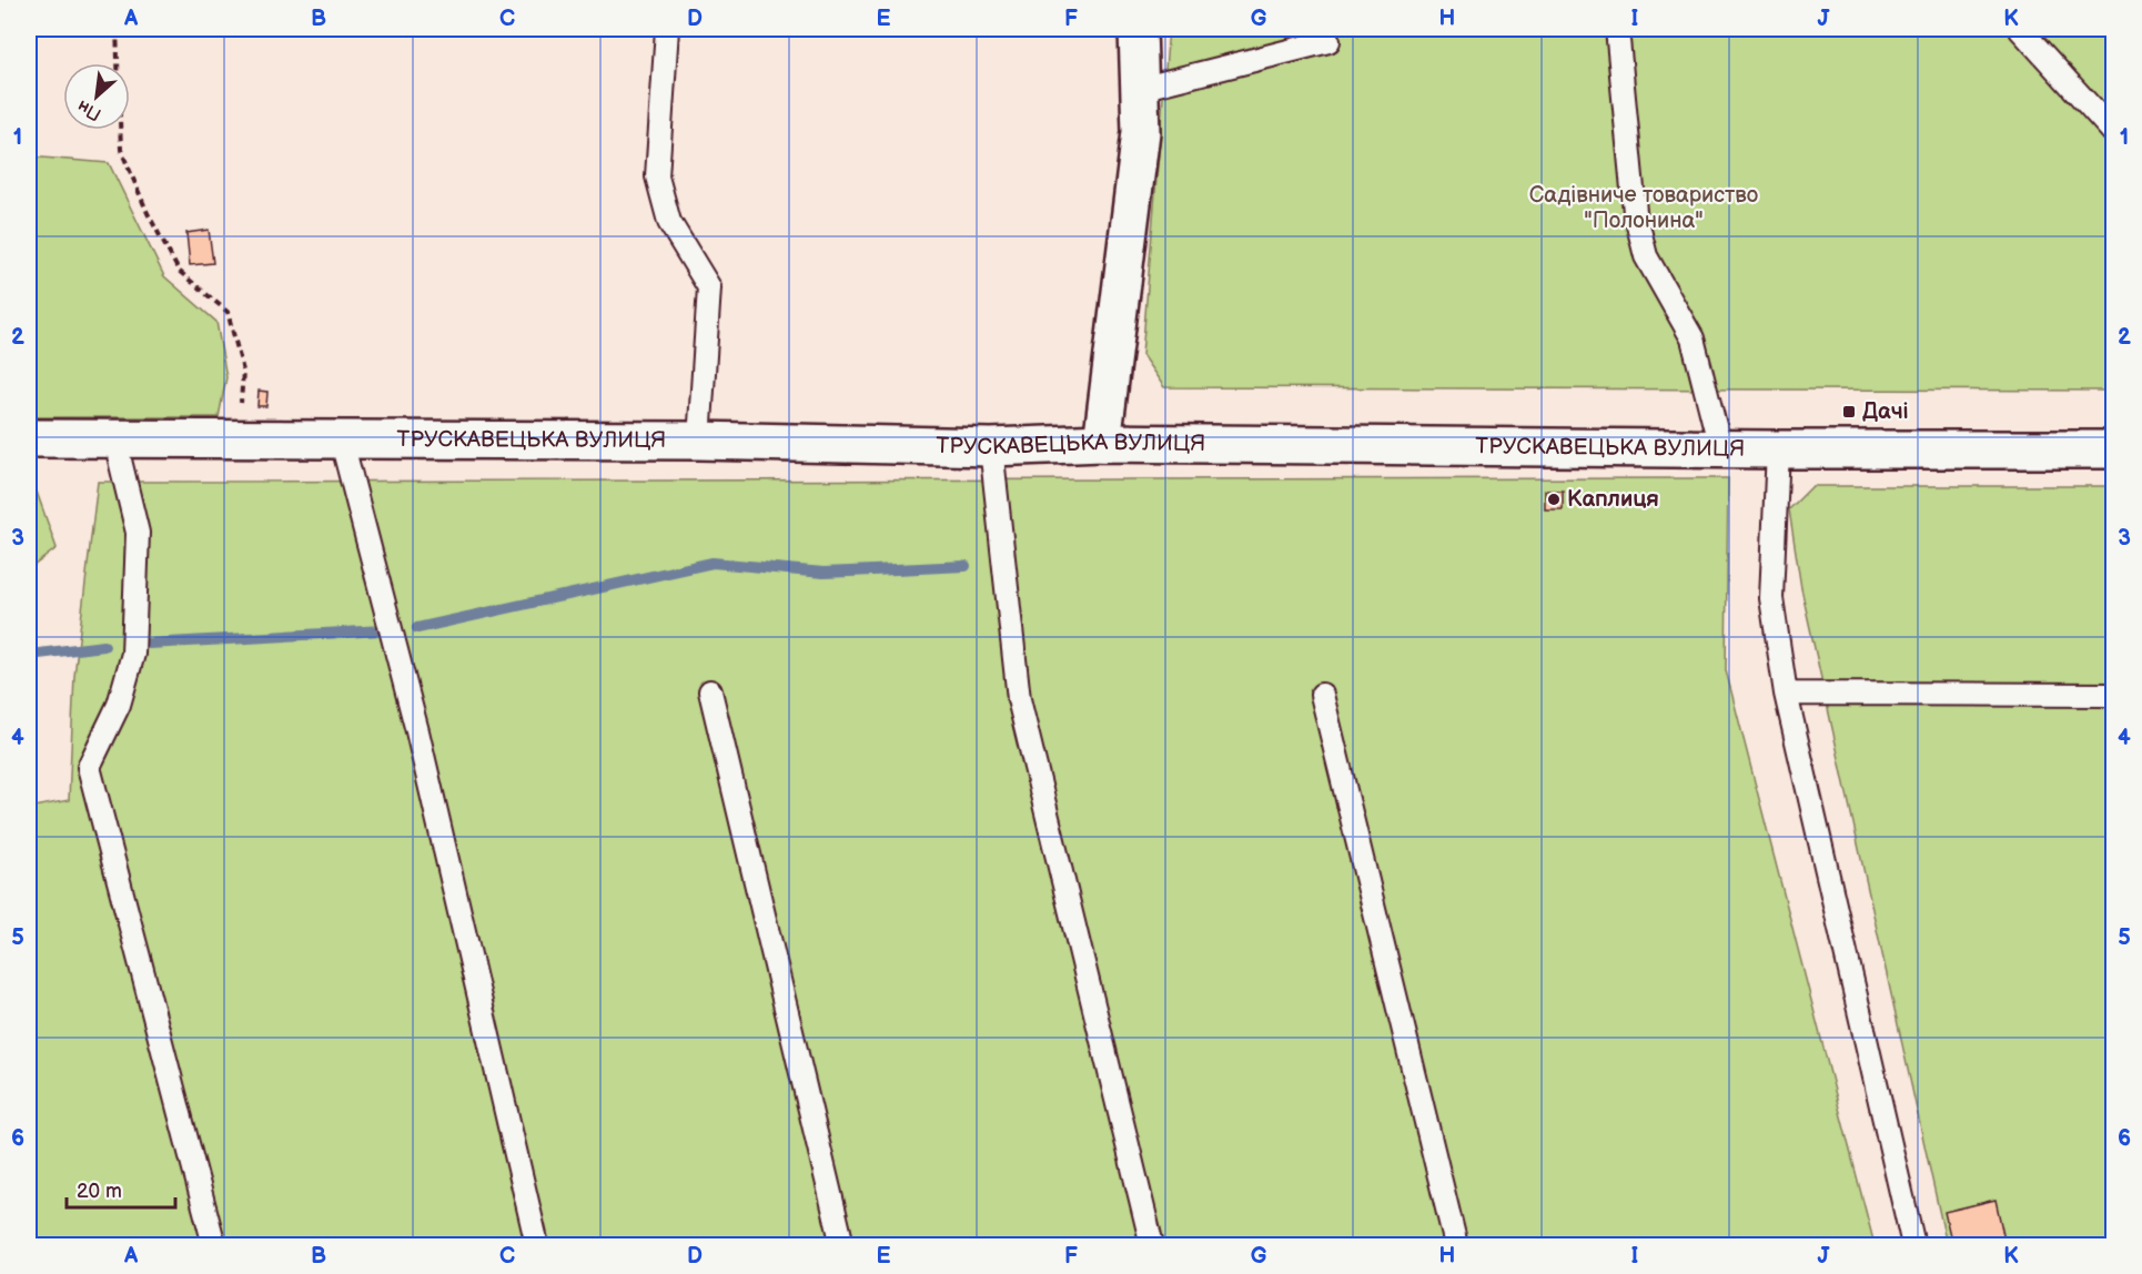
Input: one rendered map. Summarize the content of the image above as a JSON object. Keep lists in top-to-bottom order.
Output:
{
  "streets": {
    "street": ["ТРУСКАВЕЦЬКА ВУЛИЦЯ"]
  },
  "parks": ["Садівниче товариство \"Полонина\""],
  "places": {
    "transit": ["Дачі"],
    "other": ["Каплиця"]
  },
  "scale_bar": "20 m",
  "north": "bottom left",
  "grid": {
    "columns": [
      "A",
      "B",
      "C",
      "D",
      "E",
      "F",
      "G",
      "H",
      "I",
      "J",
      "K"
    ],
    "rows": [
      "1",
      "2",
      "3",
      "4",
      "5",
      "6"
    ]
  }
}
